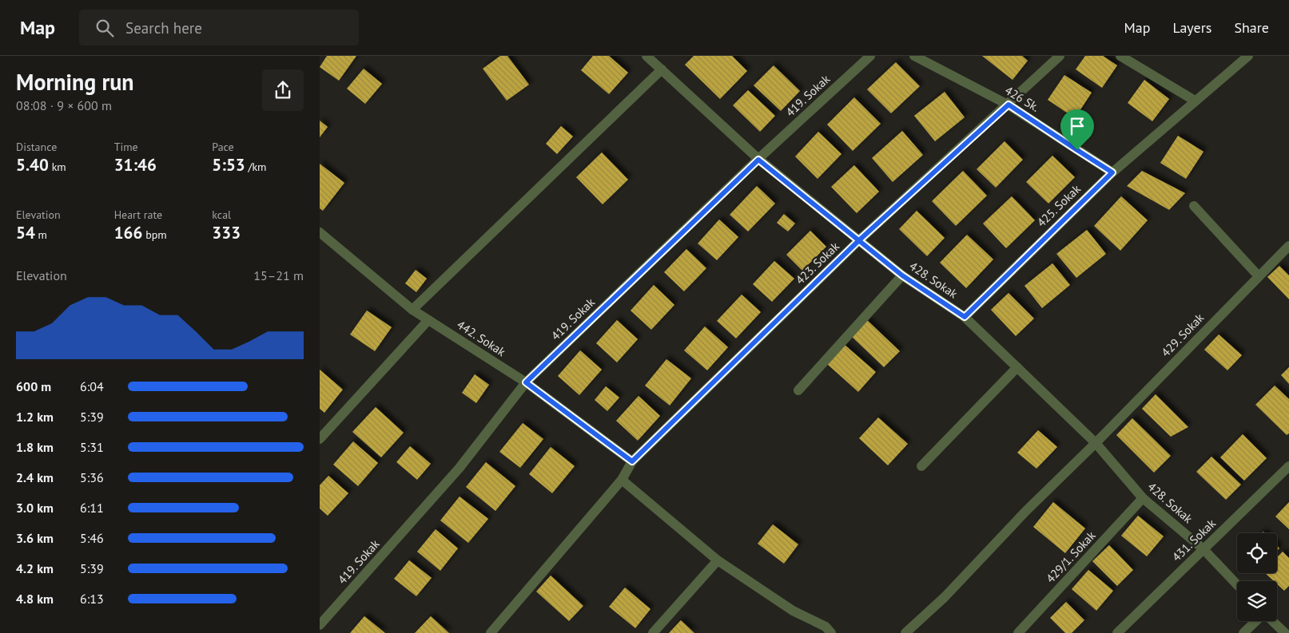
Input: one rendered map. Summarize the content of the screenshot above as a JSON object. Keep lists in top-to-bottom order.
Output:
{
  "streets": {
    "street": [
      "419. Sokak",
      "426 Sk.",
      "425. Sokak",
      "423. Sokak",
      "428. Sokak",
      "429. Sokak",
      "442. Sokak",
      "431. Sokak",
      "429/1. Sokak"
    ]
  },
  "crossings": [
    ["419. Sokak", "428. Sokak"],
    ["419. Sokak", "442. Sokak"],
    ["426 Sk.", "425. Sokak"],
    ["426 Sk.", "423. Sokak"],
    ["425. Sokak", "428. Sokak"],
    ["423. Sokak", "428. Sokak"],
    ["423. Sokak", "442. Sokak"],
    ["428. Sokak", "429. Sokak"],
    ["428. Sokak", "431. Sokak"],
    ["428. Sokak", "429/1. Sokak"]
  ],
  "page": {
    "header": "Map",
    "search": "Search here",
    "nav": ["Map", "Layers", "Share"],
    "heading": ["Morning run", "08:08 · 9 × 600 m"],
    "stats": [
      ["Distance", "5.40 km"],
      ["Time", "31:46"],
      ["Pace", "5:53 /km"],
      ["Elevation", "54 m"],
      ["Heart rate", "166 bpm"],
      ["kcal", "333"]
    ],
    "chart": ["Elevation", "15–21 m"],
    "list": [
      {
        "name": "600 m",
        "note": "6:04"
      },
      {
        "name": "1.2 km",
        "note": "5:39"
      },
      {
        "name": "1.8 km",
        "note": "5:31"
      },
      {
        "name": "2.4 km",
        "note": "5:36"
      },
      {
        "name": "3.0 km",
        "note": "6:11"
      },
      {
        "name": "3.6 km",
        "note": "5:46"
      },
      {
        "name": "4.2 km",
        "note": "5:39"
      },
      {
        "name": "4.8 km",
        "note": "6:13"
      }
    ]
  }
}
